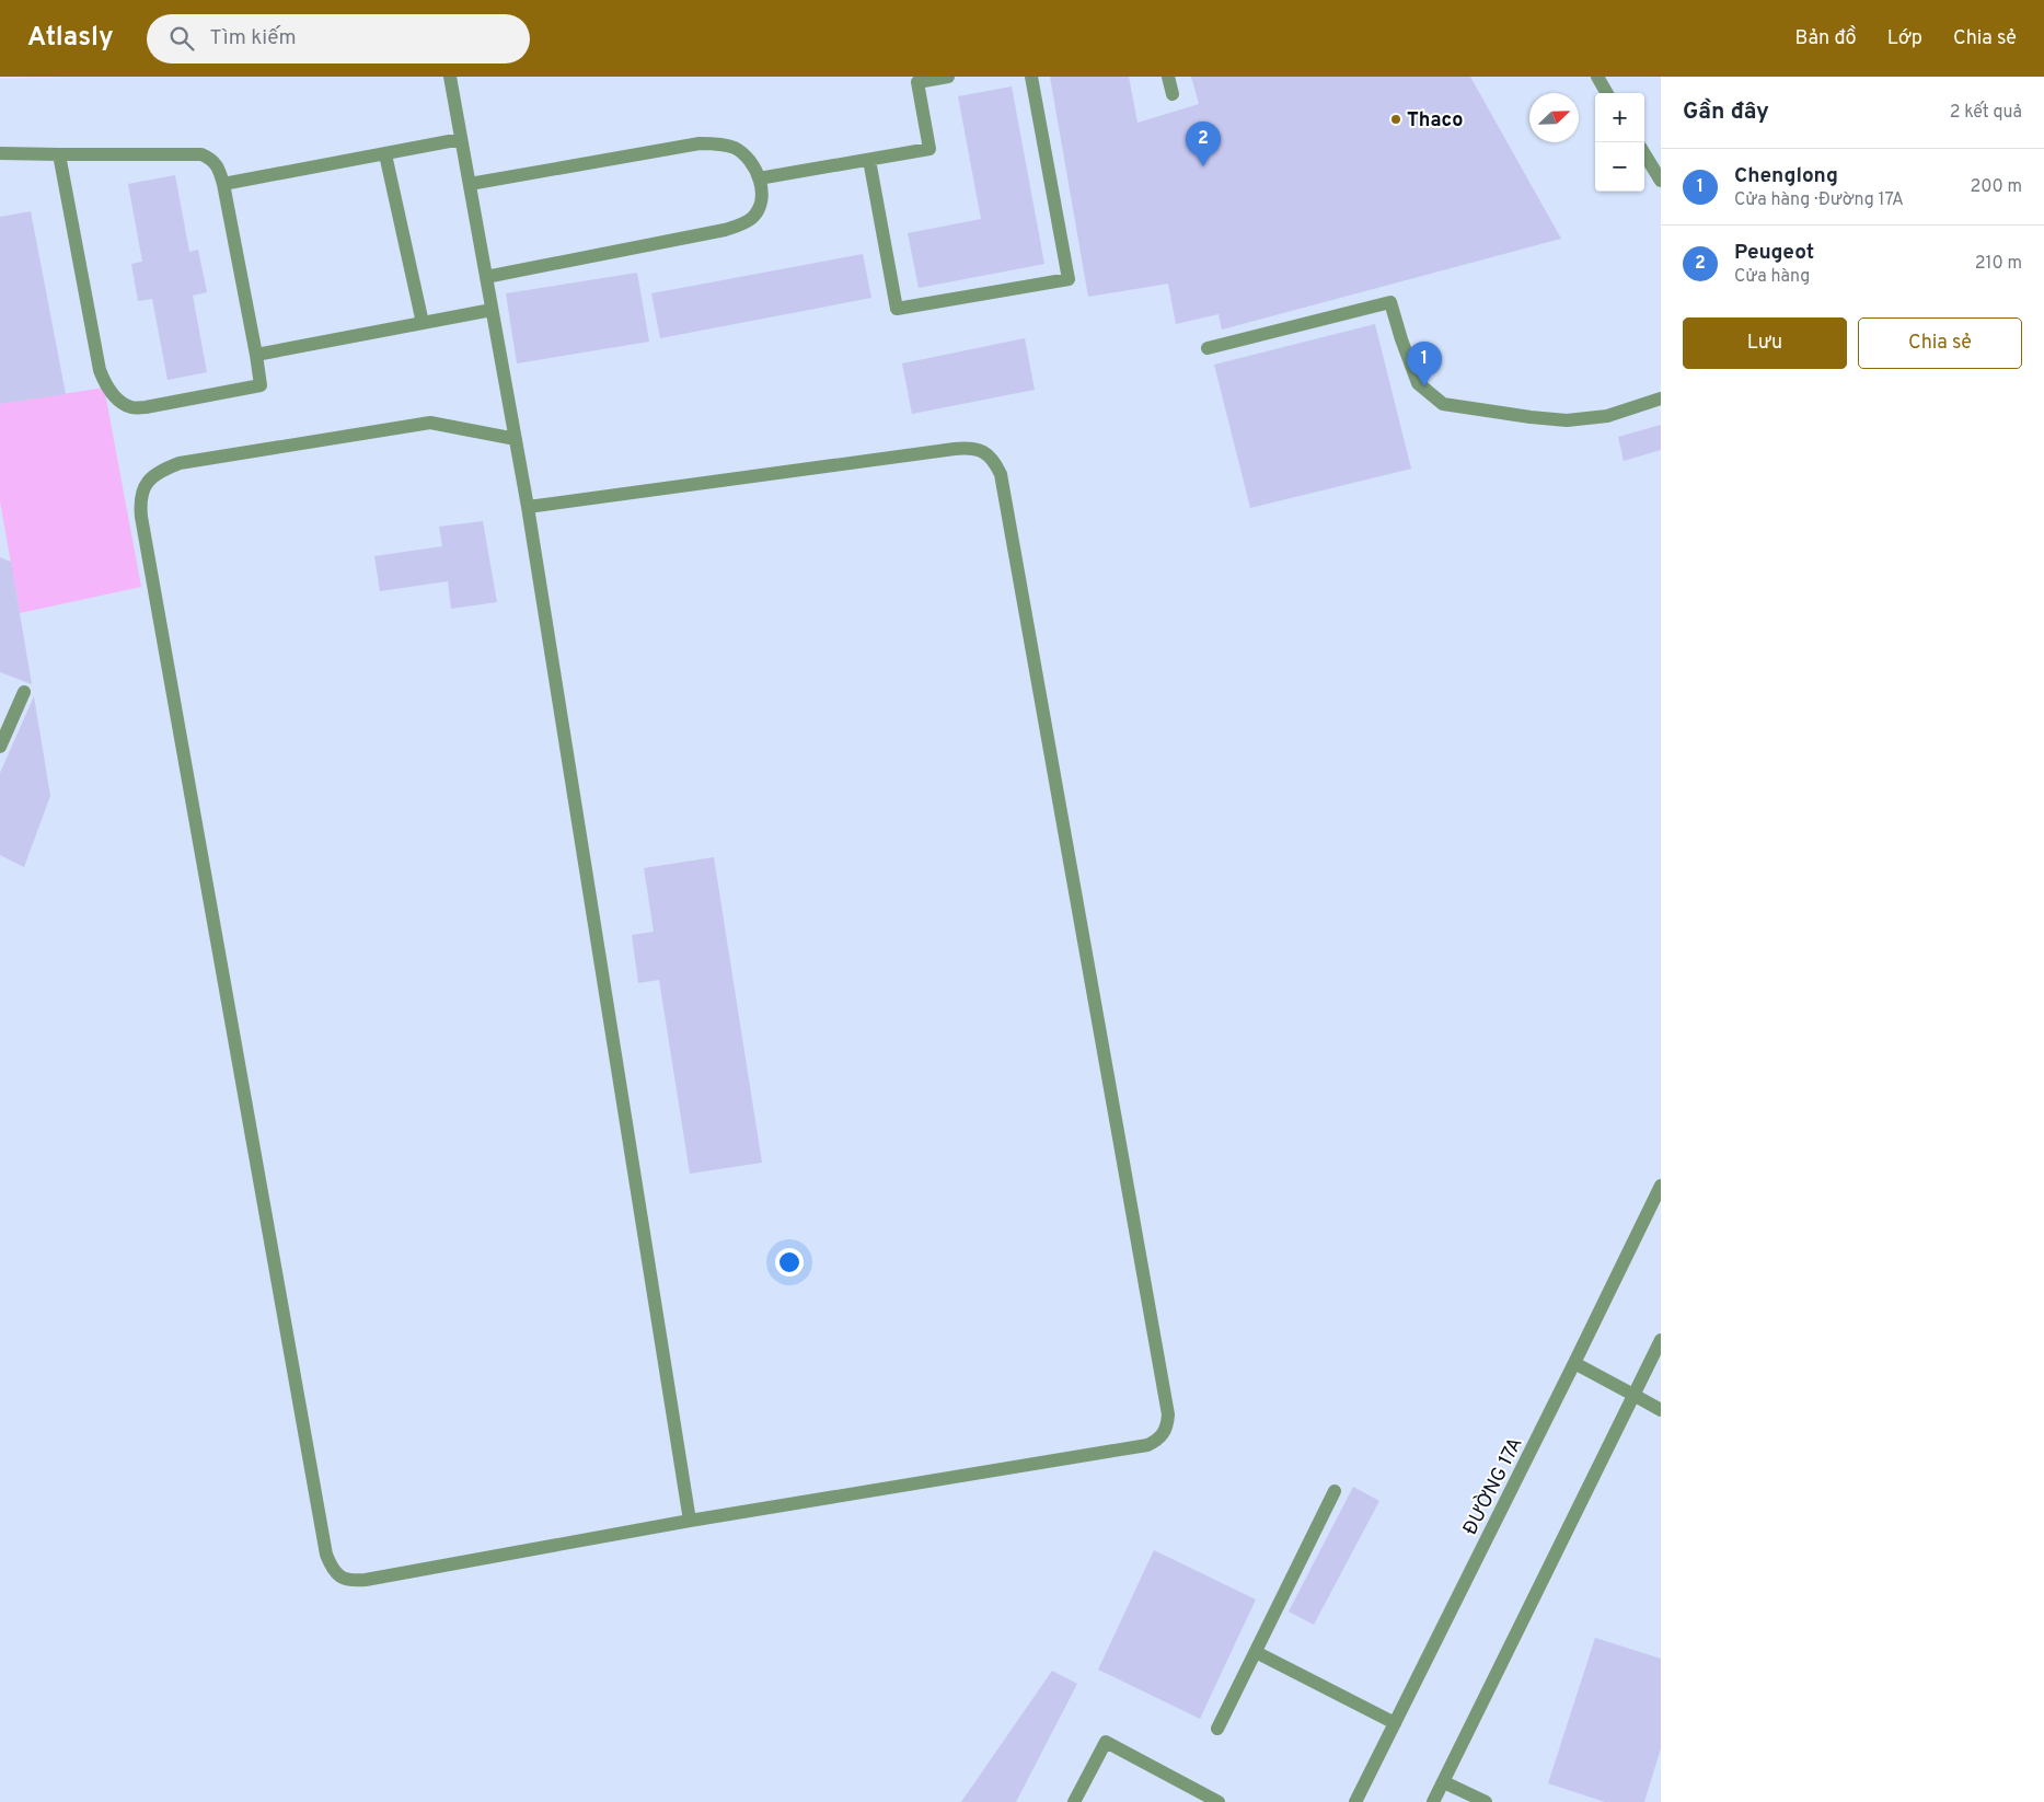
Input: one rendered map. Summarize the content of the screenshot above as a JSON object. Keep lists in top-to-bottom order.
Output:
{
  "streets": {
    "street": ["ĐƯỜNG 17A"]
  },
  "places": ["Thaco"],
  "north": "top right",
  "page": {
    "header": "Atlasly",
    "search": "Tìm kiếm",
    "nav": ["Bản đồ", "Lớp", "Chia sẻ"],
    "heading": ["Gần đây", "2 kết quả"],
    "map_buttons": ["+", "−"],
    "pins": ["2", "1"],
    "list": [
      {
        "mark": "1",
        "name": "Chenglong",
        "note": "Cửa hàng · Đường 17A",
        "value": "200 m"
      },
      {
        "mark": "2",
        "name": "Peugeot",
        "note": "Cửa hàng",
        "value": "210 m"
      }
    ],
    "buttons": ["Lưu", "Chia sẻ"]
  }
}
